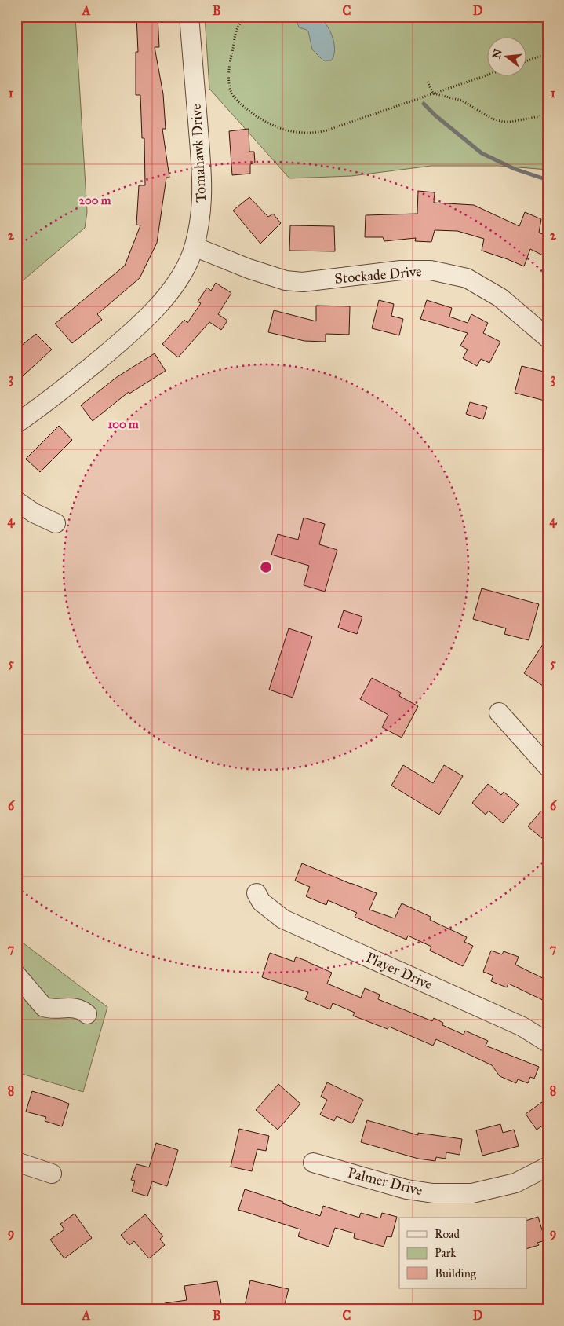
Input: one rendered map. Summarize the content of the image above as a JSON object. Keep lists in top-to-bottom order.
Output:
{
  "streets": {
    "street": [
      "Tomahawk Drive",
      "Stockade Drive",
      "Player Drive",
      "Palmer Drive"
    ]
  },
  "crossings": [
    ["Tomahawk Drive", "Stockade Drive"]
  ],
  "legend": ["Road", "Park", "Building"],
  "north": "left",
  "grid": {
    "columns": [
      "A",
      "B",
      "C",
      "D"
    ],
    "rows": [
      "1",
      "2",
      "3",
      "4",
      "5",
      "6",
      "7",
      "8",
      "9"
    ]
  },
  "rings": ["200 m", "100 m"]
}
